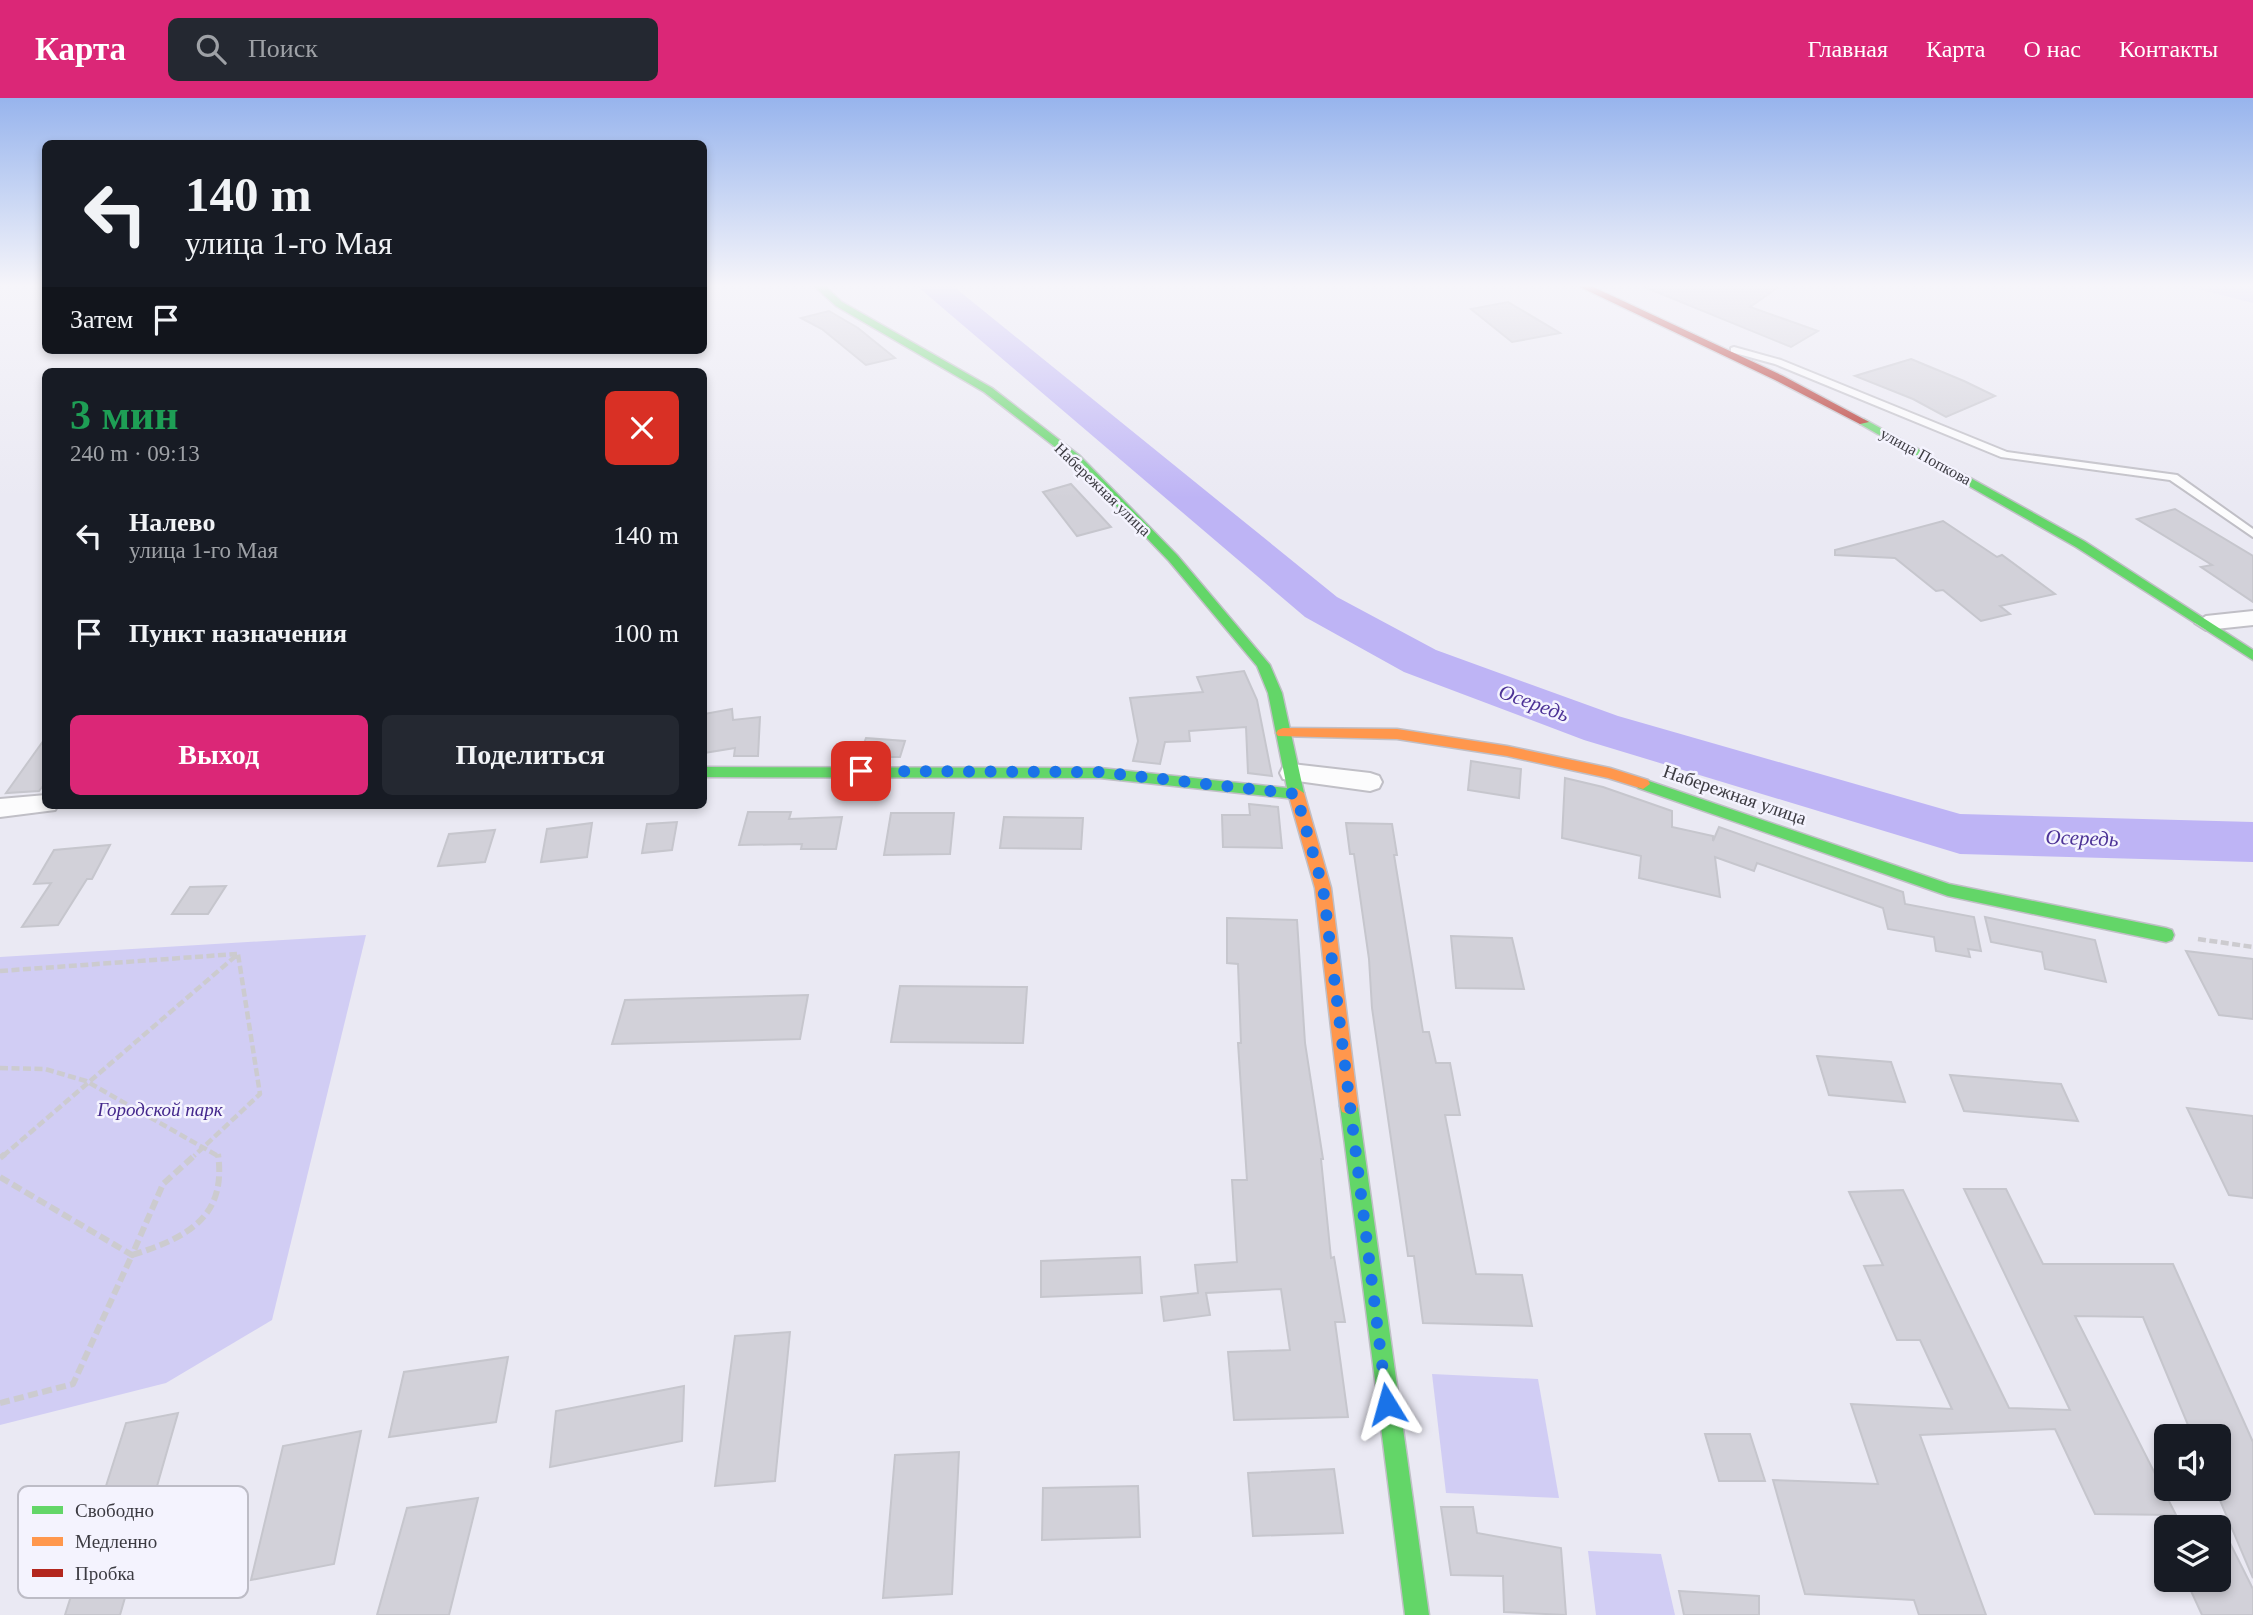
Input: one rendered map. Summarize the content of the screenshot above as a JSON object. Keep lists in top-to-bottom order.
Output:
{
  "streets": {
    "street": ["улица Попкова", "Набережная улица"]
  },
  "water": ["Осередь"],
  "parks": ["Городской парк"],
  "legend": ["Свободно", "Медленно", "Пробка"],
  "page": {
    "header": "Карта",
    "search": "Поиск",
    "nav": [
      "Главная",
      "Карта",
      "О нас",
      "Контакты"
    ],
    "turn": ["140 m", "улица 1-го Мая"],
    "then": "Затем",
    "heading": ["3 мин", "240 m · 09:13"],
    "list": [
      {
        "name": "Налево",
        "note": "улица 1-го Мая",
        "value": "140 m"
      },
      {
        "name": "Пункт назначения",
        "value": "100 m"
      }
    ],
    "buttons": ["Выход", "Поделиться"]
  }
}
